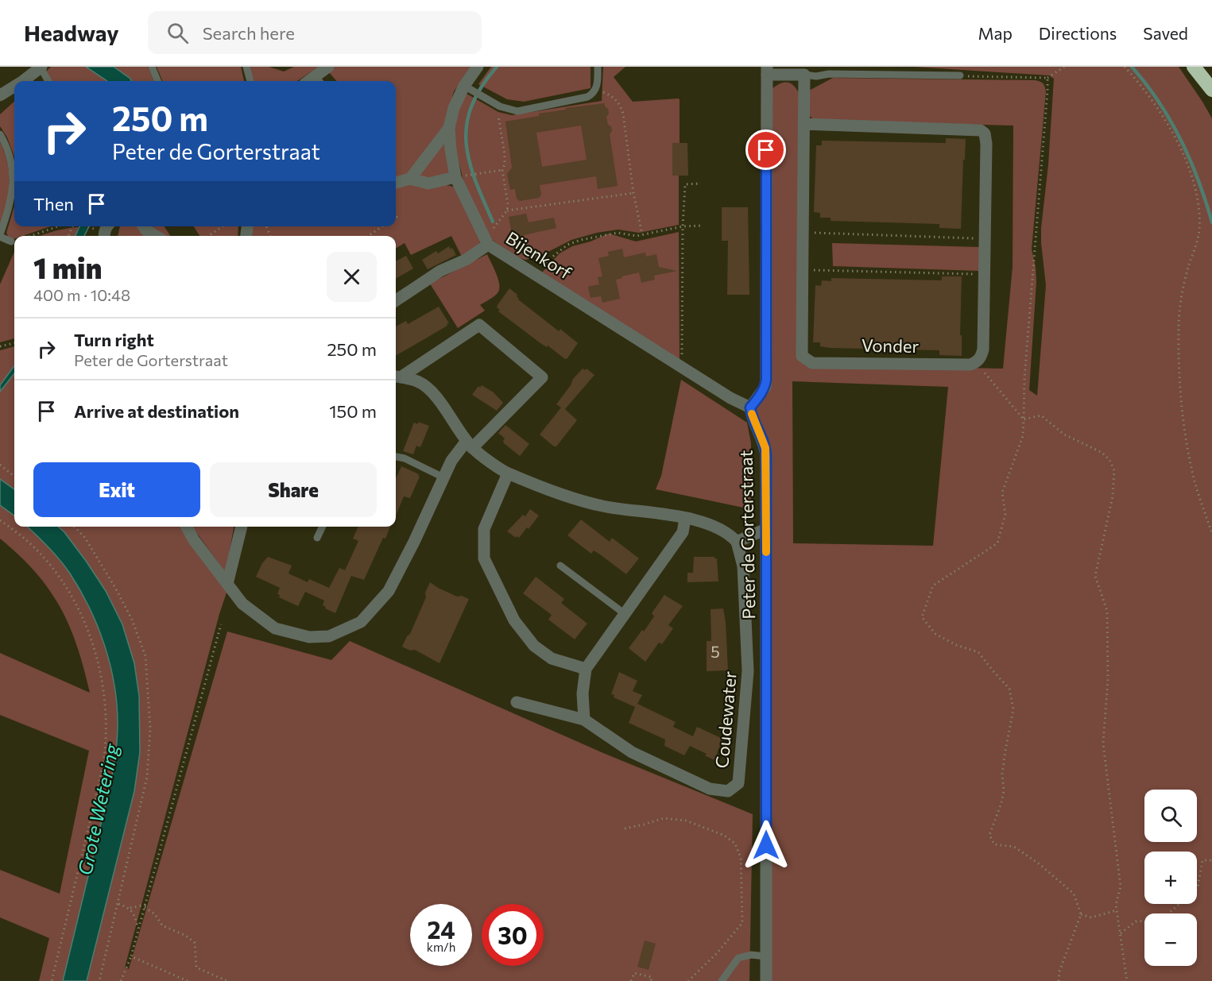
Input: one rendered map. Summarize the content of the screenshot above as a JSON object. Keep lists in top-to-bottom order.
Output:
{
  "streets": {
    "street": [
      "Bijenkorf",
      "Vonder",
      "Peter de Gorterstraat",
      "Coudewater"
    ]
  },
  "crossings": [
    ["Bijenkorf", "Peter de Gorterstraat"]
  ],
  "water": ["Grote Wetering"],
  "house_numbers": ["5"],
  "page": {
    "header": "Headway",
    "search": "Search here",
    "nav": ["Map", "Directions", "Saved"],
    "turn": ["250 m", "Peter de Gorterstraat"],
    "then": "Then",
    "heading": ["1 min", "400 m · 10:48"],
    "list": [
      {
        "name": "Turn right",
        "note": "Peter de Gorterstraat",
        "value": "250 m"
      },
      {
        "name": "Arrive at destination",
        "value": "150 m"
      }
    ],
    "buttons": ["Exit", "Share"],
    "map_buttons": ["+", "−"],
    "speed": "24 km/h",
    "limit": "30"
  }
}
